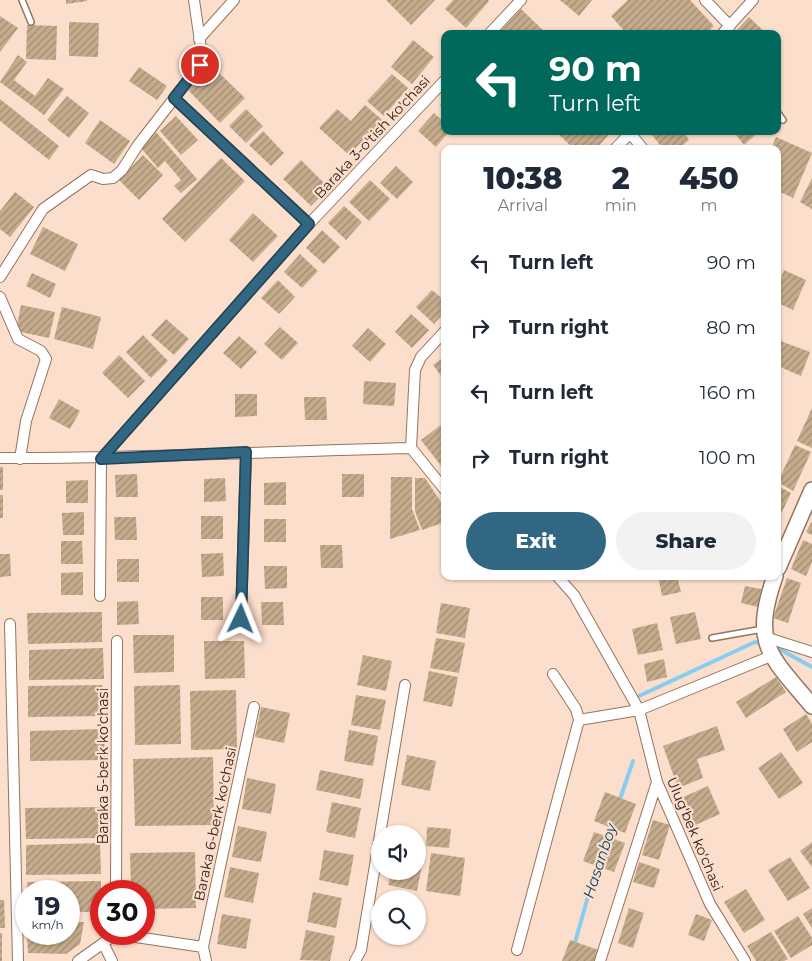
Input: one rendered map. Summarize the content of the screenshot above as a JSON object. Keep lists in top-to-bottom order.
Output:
{
  "streets": {
    "street": [
      "Baraka 3-o'tish ko'chasi",
      "Baraka 5-berk ko'chasi",
      "Baraka 6-berk ko'chasi",
      "Ulug'bek ko'chasi"
    ]
  },
  "water": ["Hasanboy"],
  "page": {
    "turn": ["90 m", "Turn left"],
    "eta": [
      "10:38",
      "Arrival",
      "2",
      "min",
      "450",
      "m"
    ],
    "list": [
      {
        "name": "Turn left",
        "value": "90 m"
      },
      {
        "name": "Turn right",
        "value": "80 m"
      },
      {
        "name": "Turn left",
        "value": "160 m"
      },
      {
        "name": "Turn right",
        "value": "100 m"
      }
    ],
    "buttons": ["Exit", "Share"],
    "speed": "19 km/h",
    "limit": "30"
  }
}
